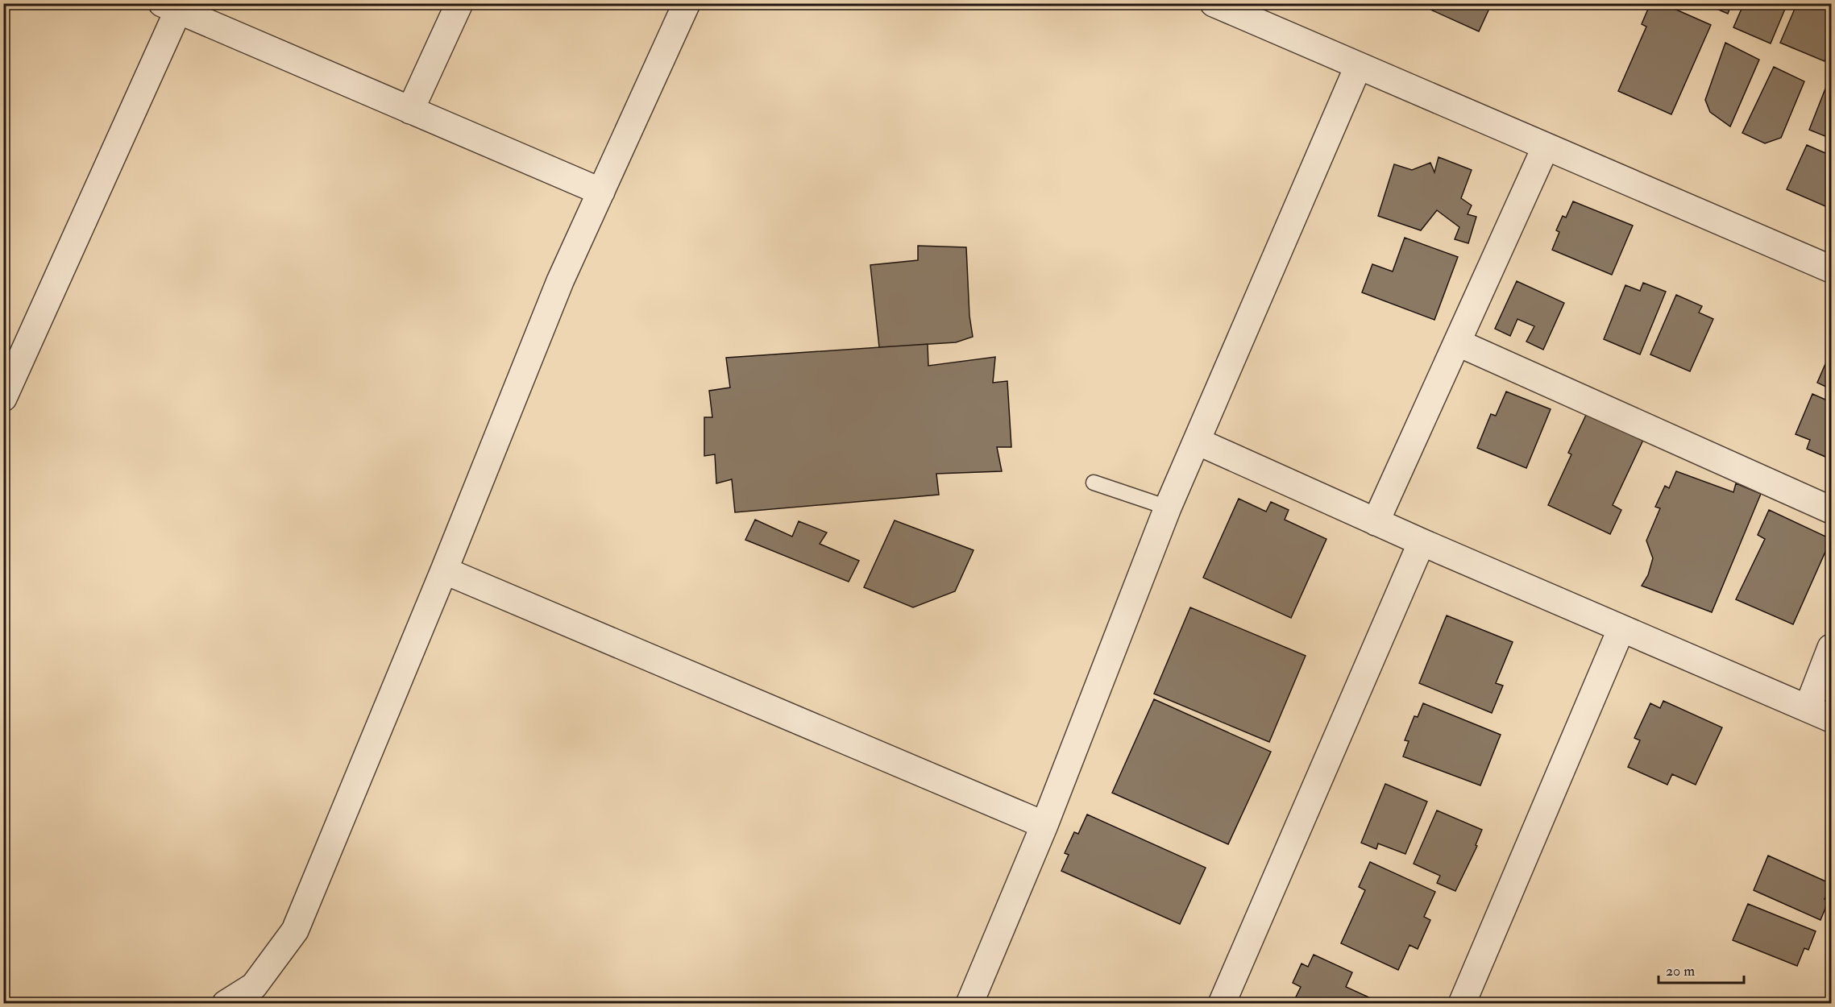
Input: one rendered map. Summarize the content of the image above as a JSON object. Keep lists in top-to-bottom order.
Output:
{
  "scale_bar": "20 m"
}
